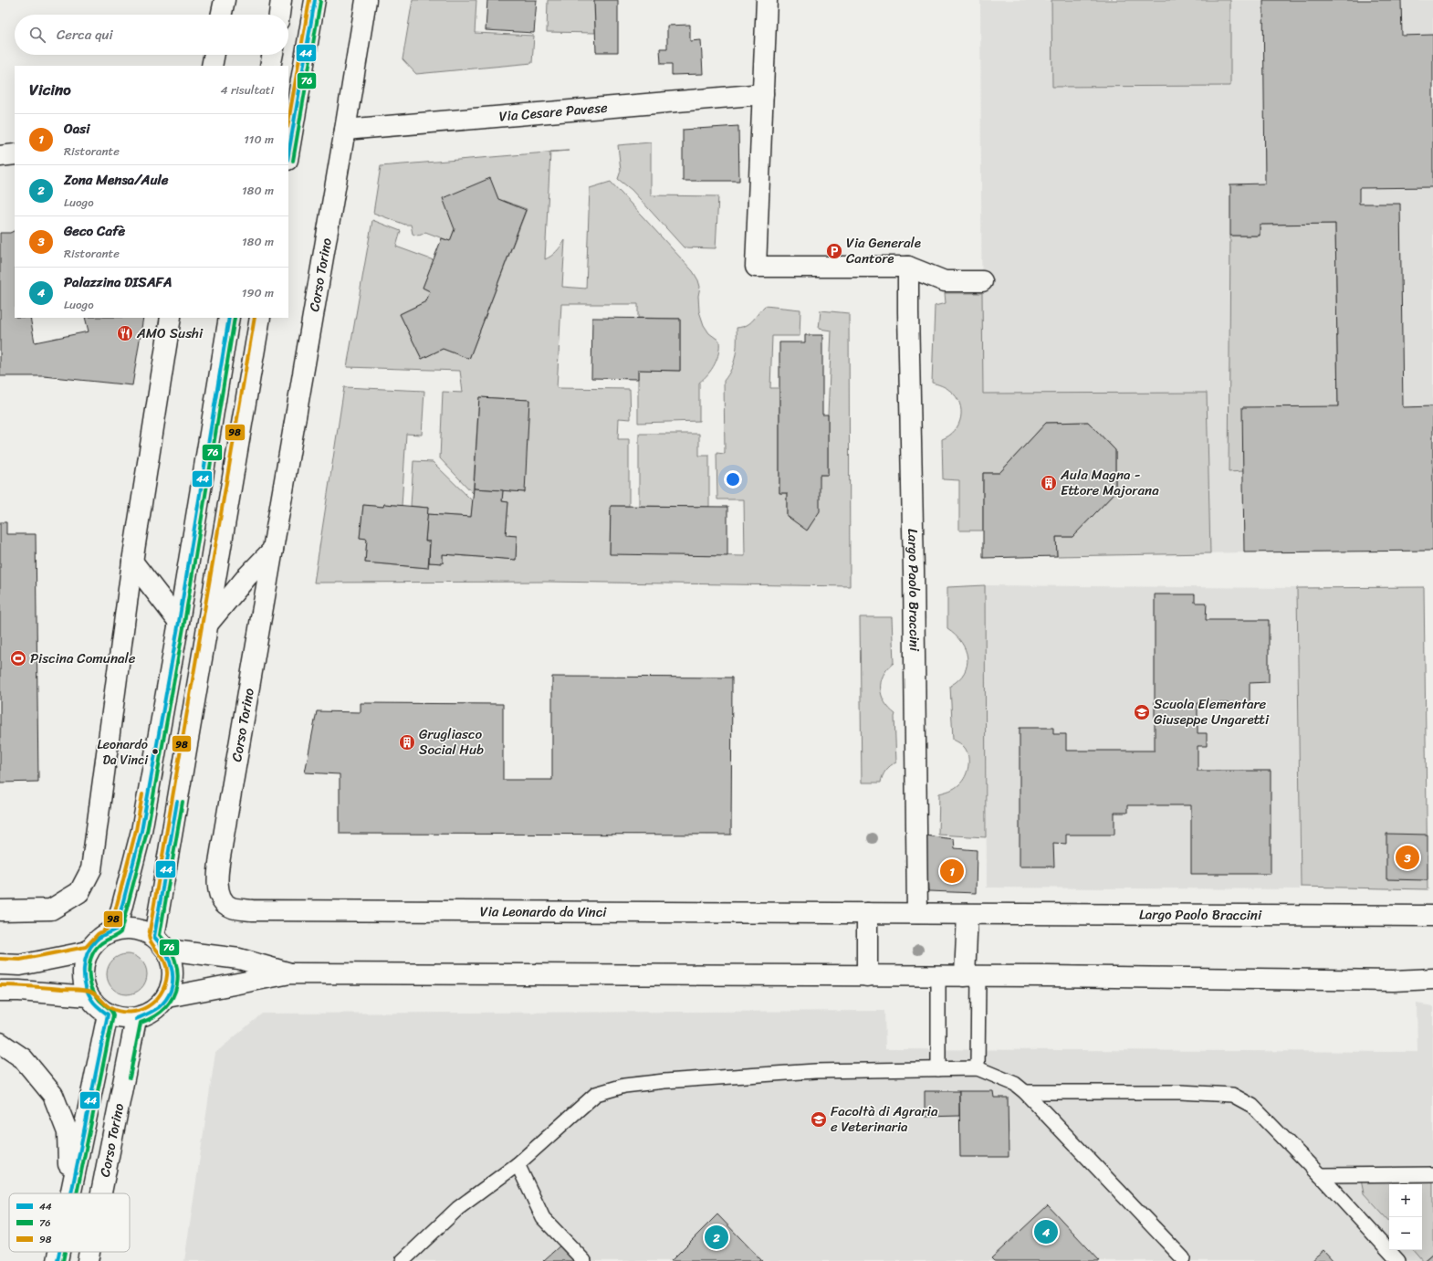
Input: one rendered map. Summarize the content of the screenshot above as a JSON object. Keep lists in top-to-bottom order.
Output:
{
  "streets": {
    "street": [
      "Via Cesare Pavese",
      "Corso Torino",
      "Largo Paolo Braccini",
      "Via Leonardo da Vinci"
    ]
  },
  "crossings": [
    ["Via Cesare Pavese", "Corso Torino"],
    ["Corso Torino", "Via Leonardo da Vinci"],
    ["Largo Paolo Braccini", "Via Leonardo da Vinci"]
  ],
  "places": {
    "parking": ["Via Generale Cantore"],
    "restaurant": ["AMO Sushi"],
    "building": ["Aula Magna - Ettore Majorana", "Grugliasco Social Hub"],
    "sports": ["Piscina Comunale"],
    "school or university": ["Scuola Elementare Giuseppe Ungaretti", "Facoltà di Agraria e Veterinaria"],
    "other": ["Leonardo Da Vinci"]
  },
  "lines": ["transit line 44", "transit line 98", "transit line 76"],
  "legend": ["44", "76", "98"],
  "page": {
    "search": "Cerca qui",
    "heading": ["Vicino", "4 risultati"],
    "list": [
      {
        "mark": "1",
        "name": "Oasi",
        "note": "Ristorante",
        "value": "110 m"
      },
      {
        "mark": "2",
        "name": "Zona Mensa/Aule",
        "note": "Luogo",
        "value": "180 m"
      },
      {
        "mark": "3",
        "name": "Geco Cafè",
        "note": "Ristorante",
        "value": "180 m"
      },
      {
        "mark": "4",
        "name": "Palazzina DISAFA",
        "note": "Luogo",
        "value": "190 m"
      }
    ],
    "pins": [
      "3",
      "1",
      "4",
      "2"
    ],
    "map_buttons": ["+", "−"]
  }
}
